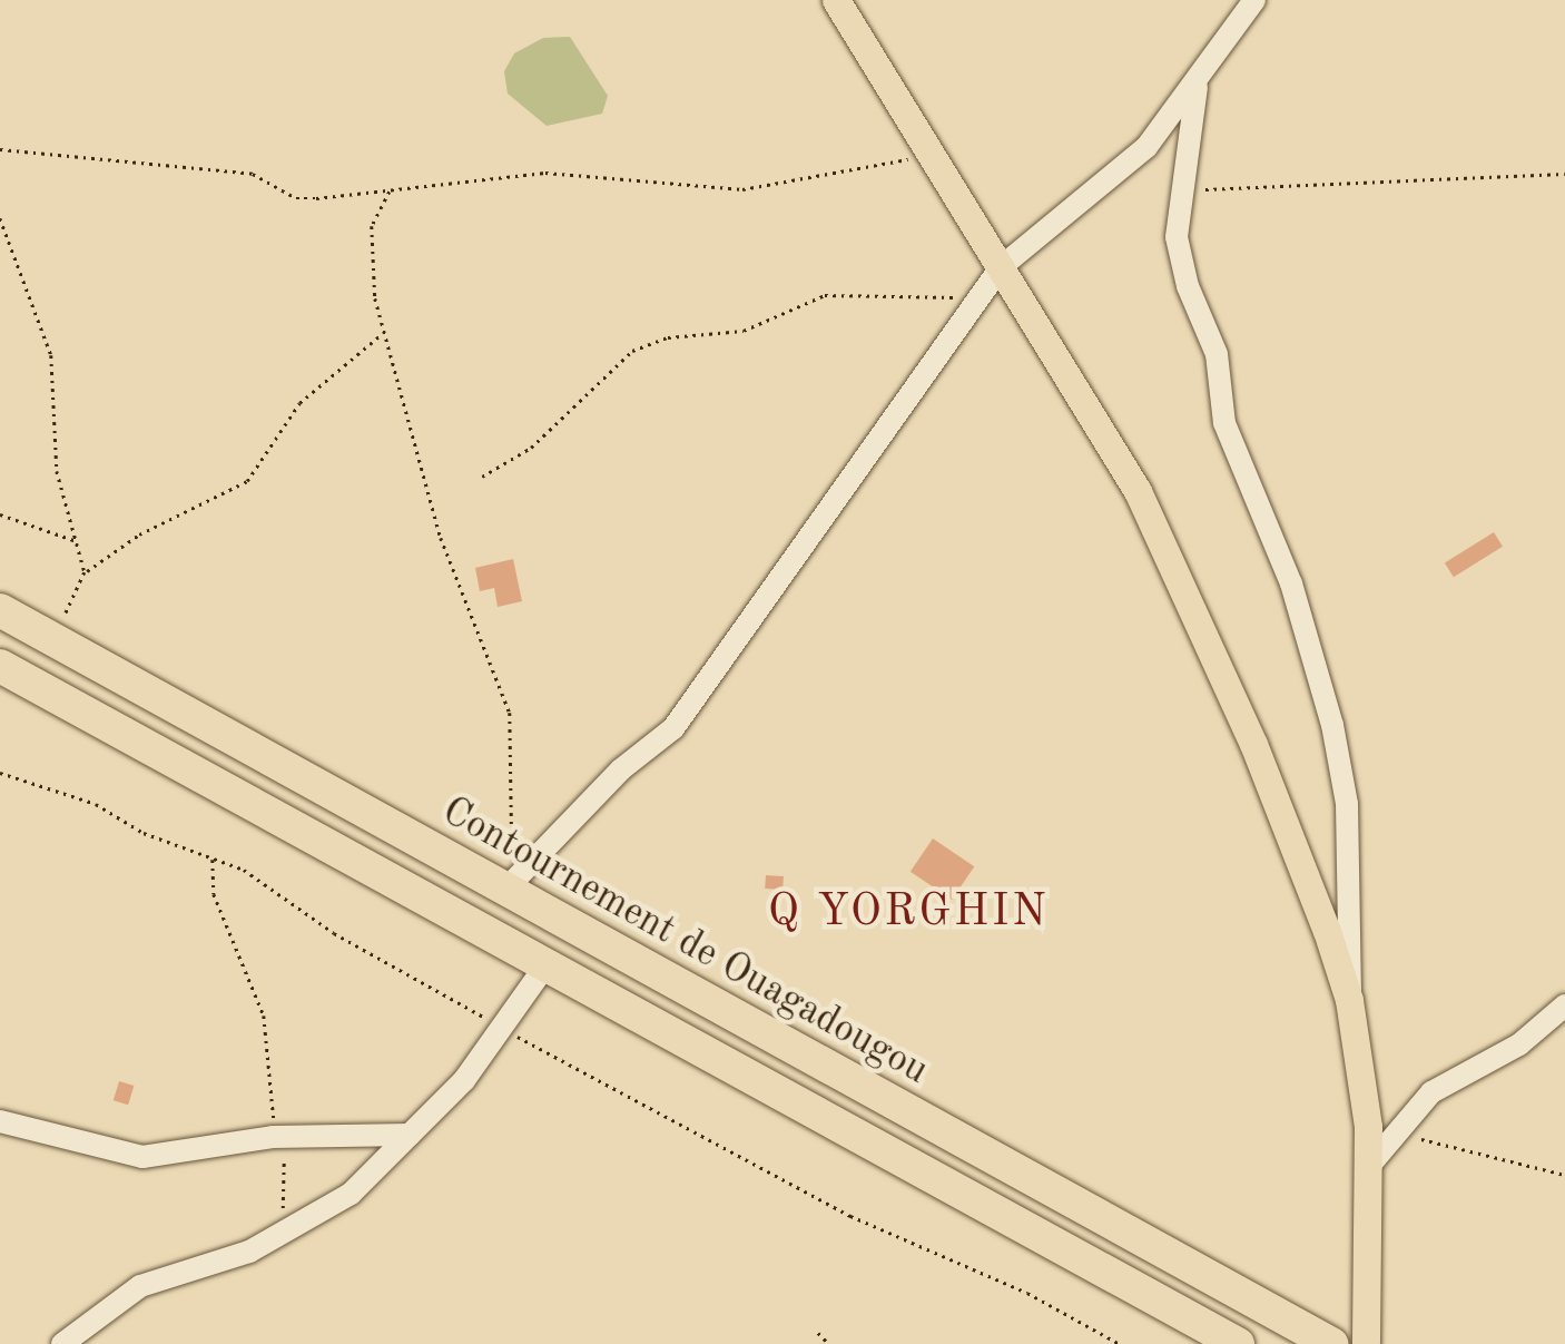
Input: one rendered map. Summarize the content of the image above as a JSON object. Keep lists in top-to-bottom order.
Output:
{
  "streets": {
    "highway": ["Contournement de Ouagadougou"]
  },
  "districts": ["Q YORGHIN"]
}
